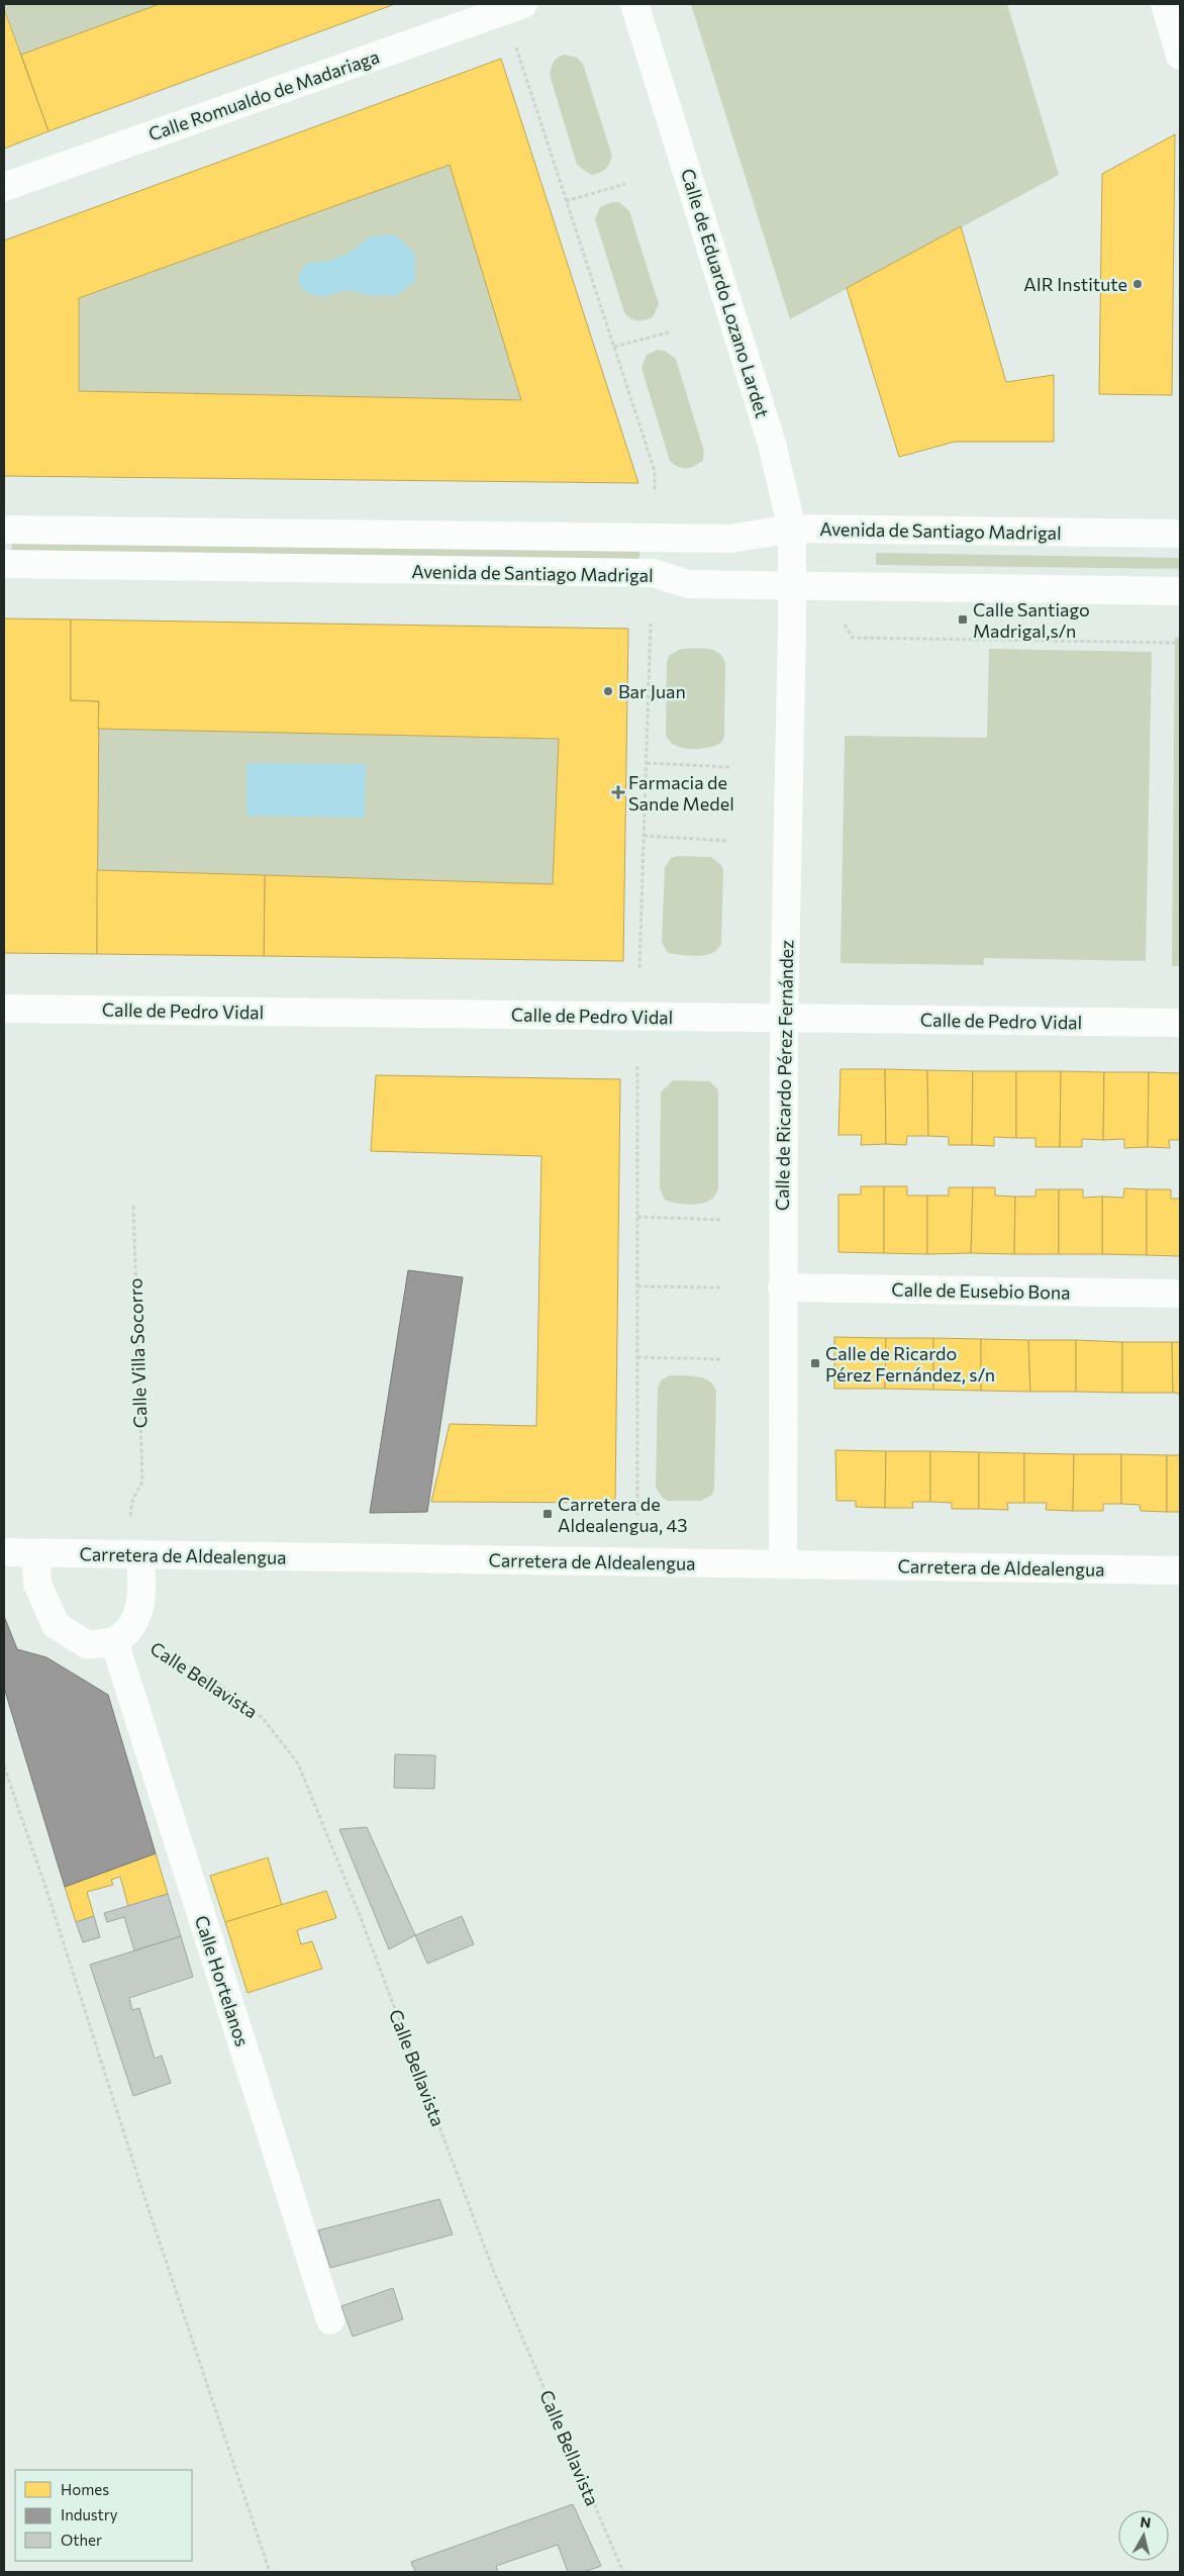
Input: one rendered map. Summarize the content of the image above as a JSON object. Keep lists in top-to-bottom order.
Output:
{
  "streets": {
    "street": [
      "Calle Romualdo de Madariaga",
      "Calle de Eduardo Lozano Lardet",
      "Avenida de Santiago Madrigal",
      "Calle de Pedro Vidal",
      "Calle de Ricardo Pérez Fernández",
      "Calle de Eusebio Bona",
      "Carretera de Aldealengua",
      "Calle Hortelanos"
    ],
    "path": ["Calle Villa Socorro", "Calle Bellavista"]
  },
  "crossings": [
    ["Calle de Eduardo Lozano Lardet", "Avenida de Santiago Madrigal"],
    ["Calle de Eduardo Lozano Lardet", "Calle de Ricardo Pérez Fernández"],
    ["Avenida de Santiago Madrigal", "Calle de Ricardo Pérez Fernández"],
    ["Calle de Pedro Vidal", "Calle de Ricardo Pérez Fernández"],
    ["Calle de Ricardo Pérez Fernández", "Calle de Eusebio Bona"],
    ["Calle de Ricardo Pérez Fernández", "Carretera de Aldealengua"],
    ["Calle Bellavista", "Calle Hortelanos"]
  ],
  "places": {
    "other": ["AIR Institute", "Bar Juan"],
    "transit": ["Calle Santiago Madrigal,s/n", "Calle de Ricardo Pérez Fernández, s/n", "Carretera de Aldealengua, 43"],
    "health": ["Farmacia de Sande Medel"]
  },
  "legend": ["Homes", "Industry", "Other"],
  "north": "top"
}
